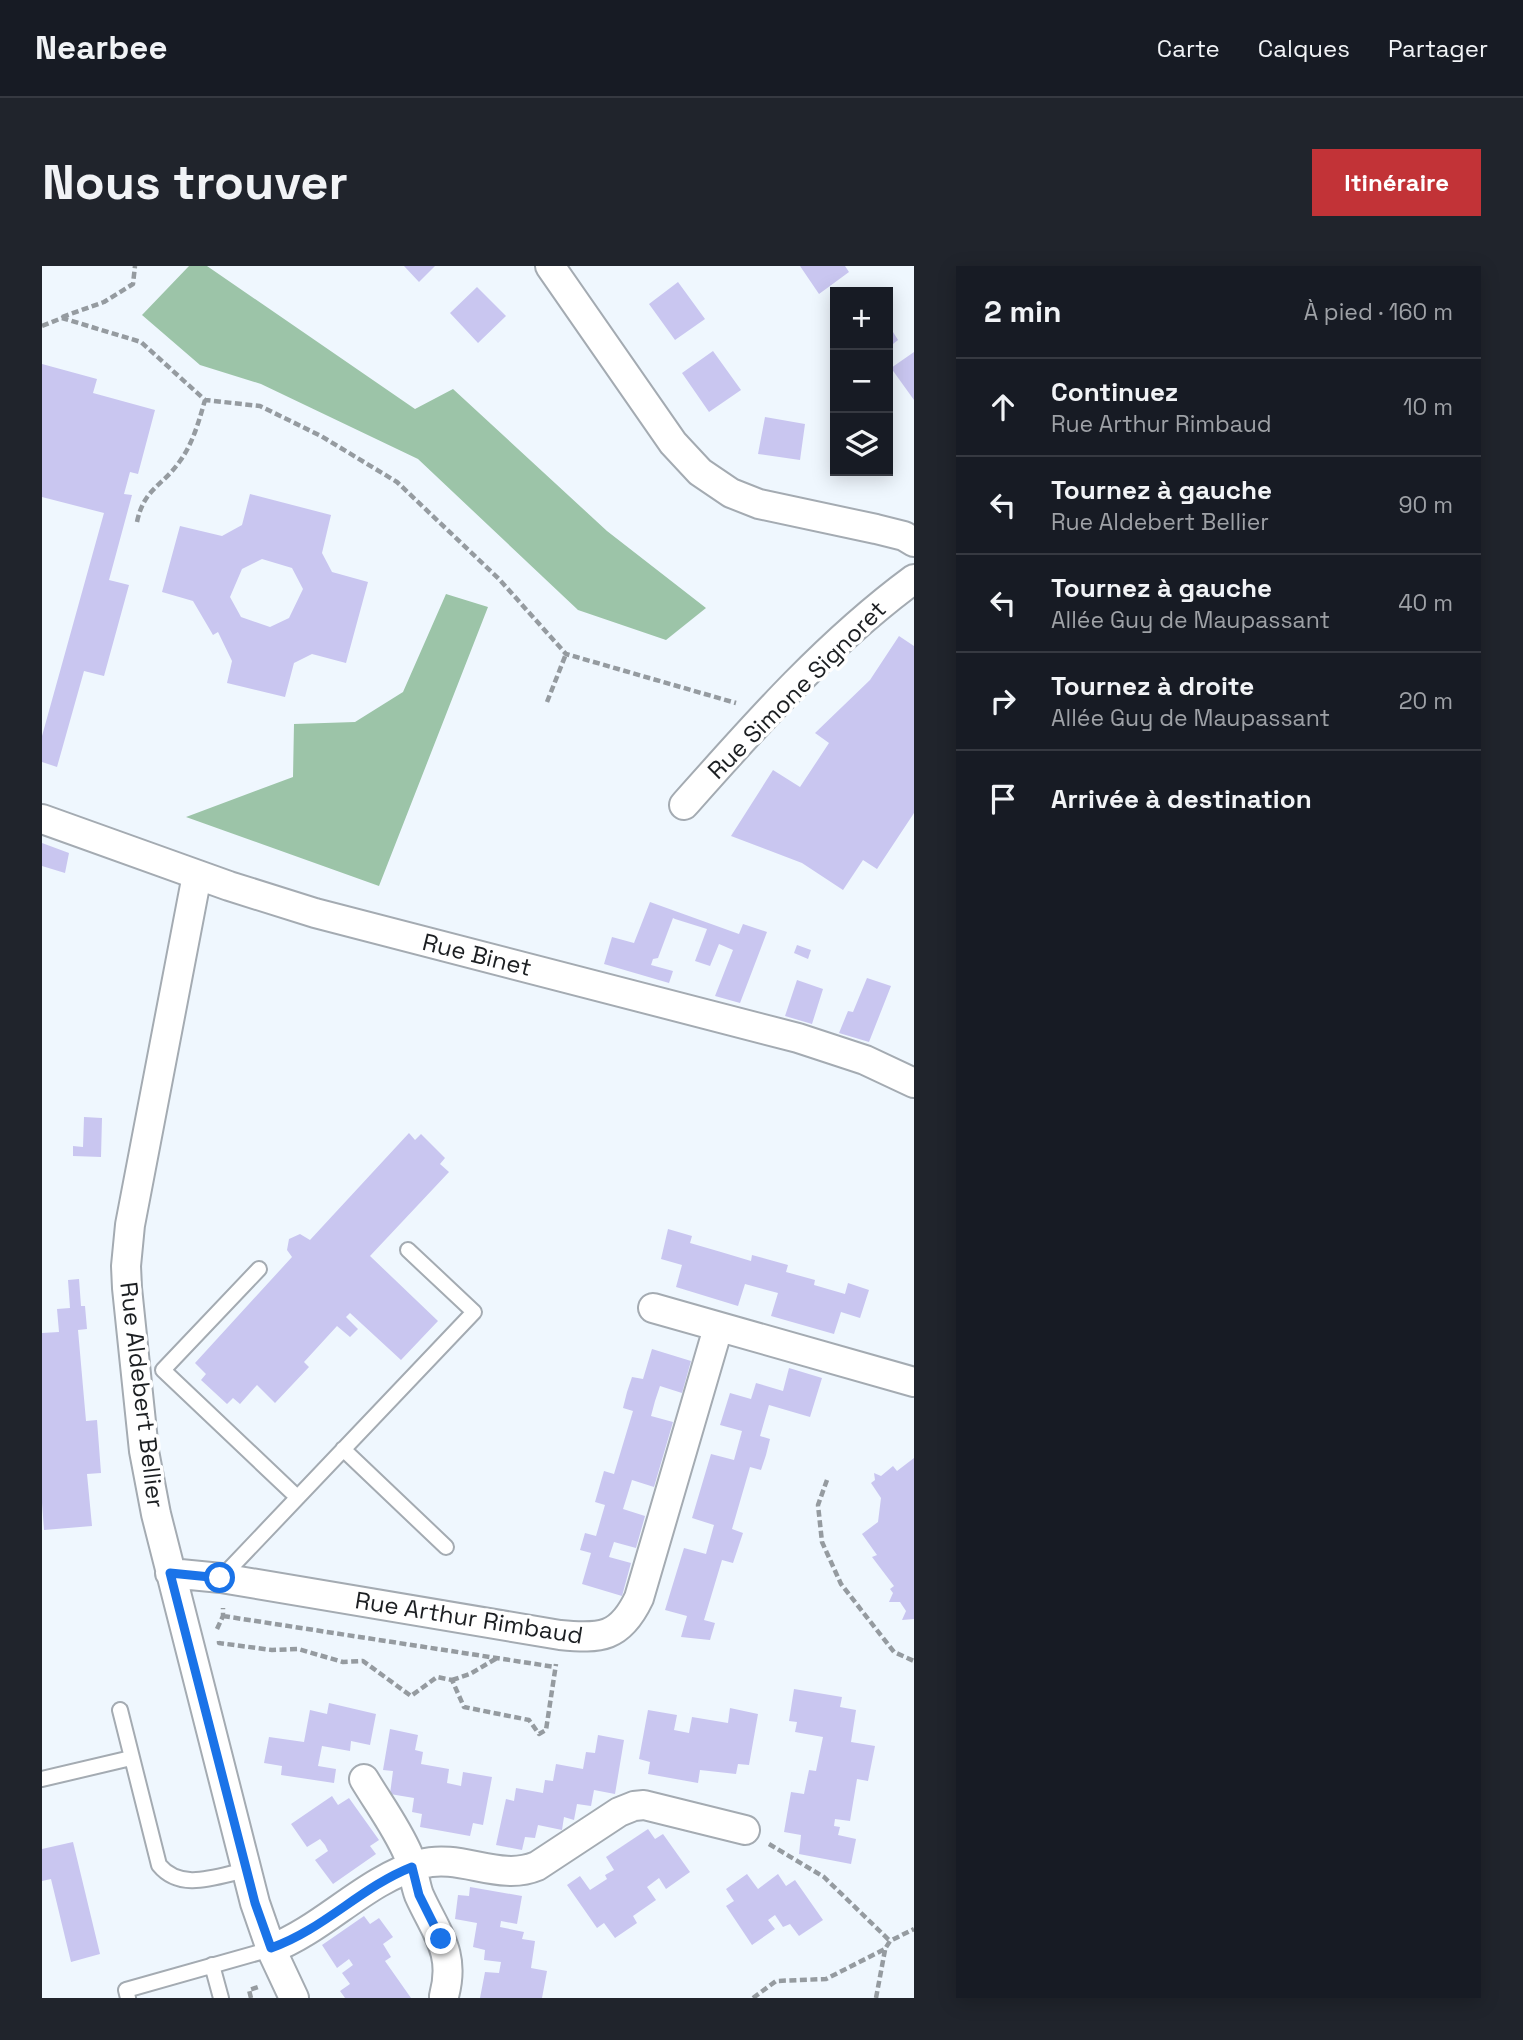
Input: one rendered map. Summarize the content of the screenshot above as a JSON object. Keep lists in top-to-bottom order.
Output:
{
  "streets": {
    "street": [
      "Rue Simone Signoret",
      "Rue Binet",
      "Rue Aldebert Bellier",
      "Rue Arthur Rimbaud"
    ]
  },
  "crossings": [
    ["Rue Binet", "Rue Aldebert Bellier"],
    ["Rue Aldebert Bellier", "Rue Arthur Rimbaud"]
  ],
  "page": {
    "header": "Nearbee",
    "nav": ["Carte", "Calques", "Partager"],
    "buttons": "Itinéraire",
    "title": "Nous trouver",
    "heading": ["2 min", "À pied · 160 m"],
    "map_buttons": ["+", "−"],
    "list": [
      ["Continuez", "Rue Arthur Rimbaud", "10 m"],
      ["Tournez à gauche", "Rue Aldebert Bellier", "90 m"],
      ["Tournez à gauche", "Allée Guy de Maupassant", "40 m"],
      ["Tournez à droite", "Allée Guy de Maupassant", "20 m"],
      "Arrivée à destination"
    ]
  }
}
